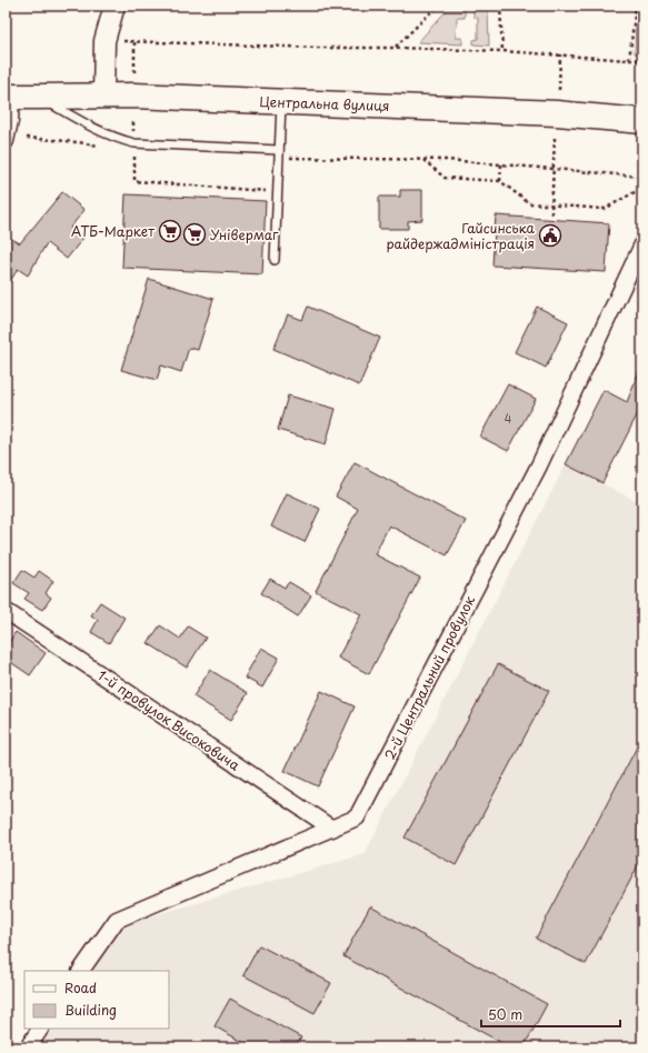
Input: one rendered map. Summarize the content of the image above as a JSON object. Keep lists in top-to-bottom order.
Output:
{
  "streets": {
    "highway": ["Центральна вулиця"],
    "street": ["2-й Центральний провулок", "1-й провулок Високовича"]
  },
  "crossings": [
    ["2-й Центральний провулок", "1-й провулок Високовича"]
  ],
  "places": {
    "supermarket": ["АТБ-Маркет", "Універмаг"],
    "public building": ["Гайсинська райдержадміністрація"]
  },
  "house_numbers": ["4"],
  "legend": ["Road", "Building"],
  "scale_bar": "50 m"
}
